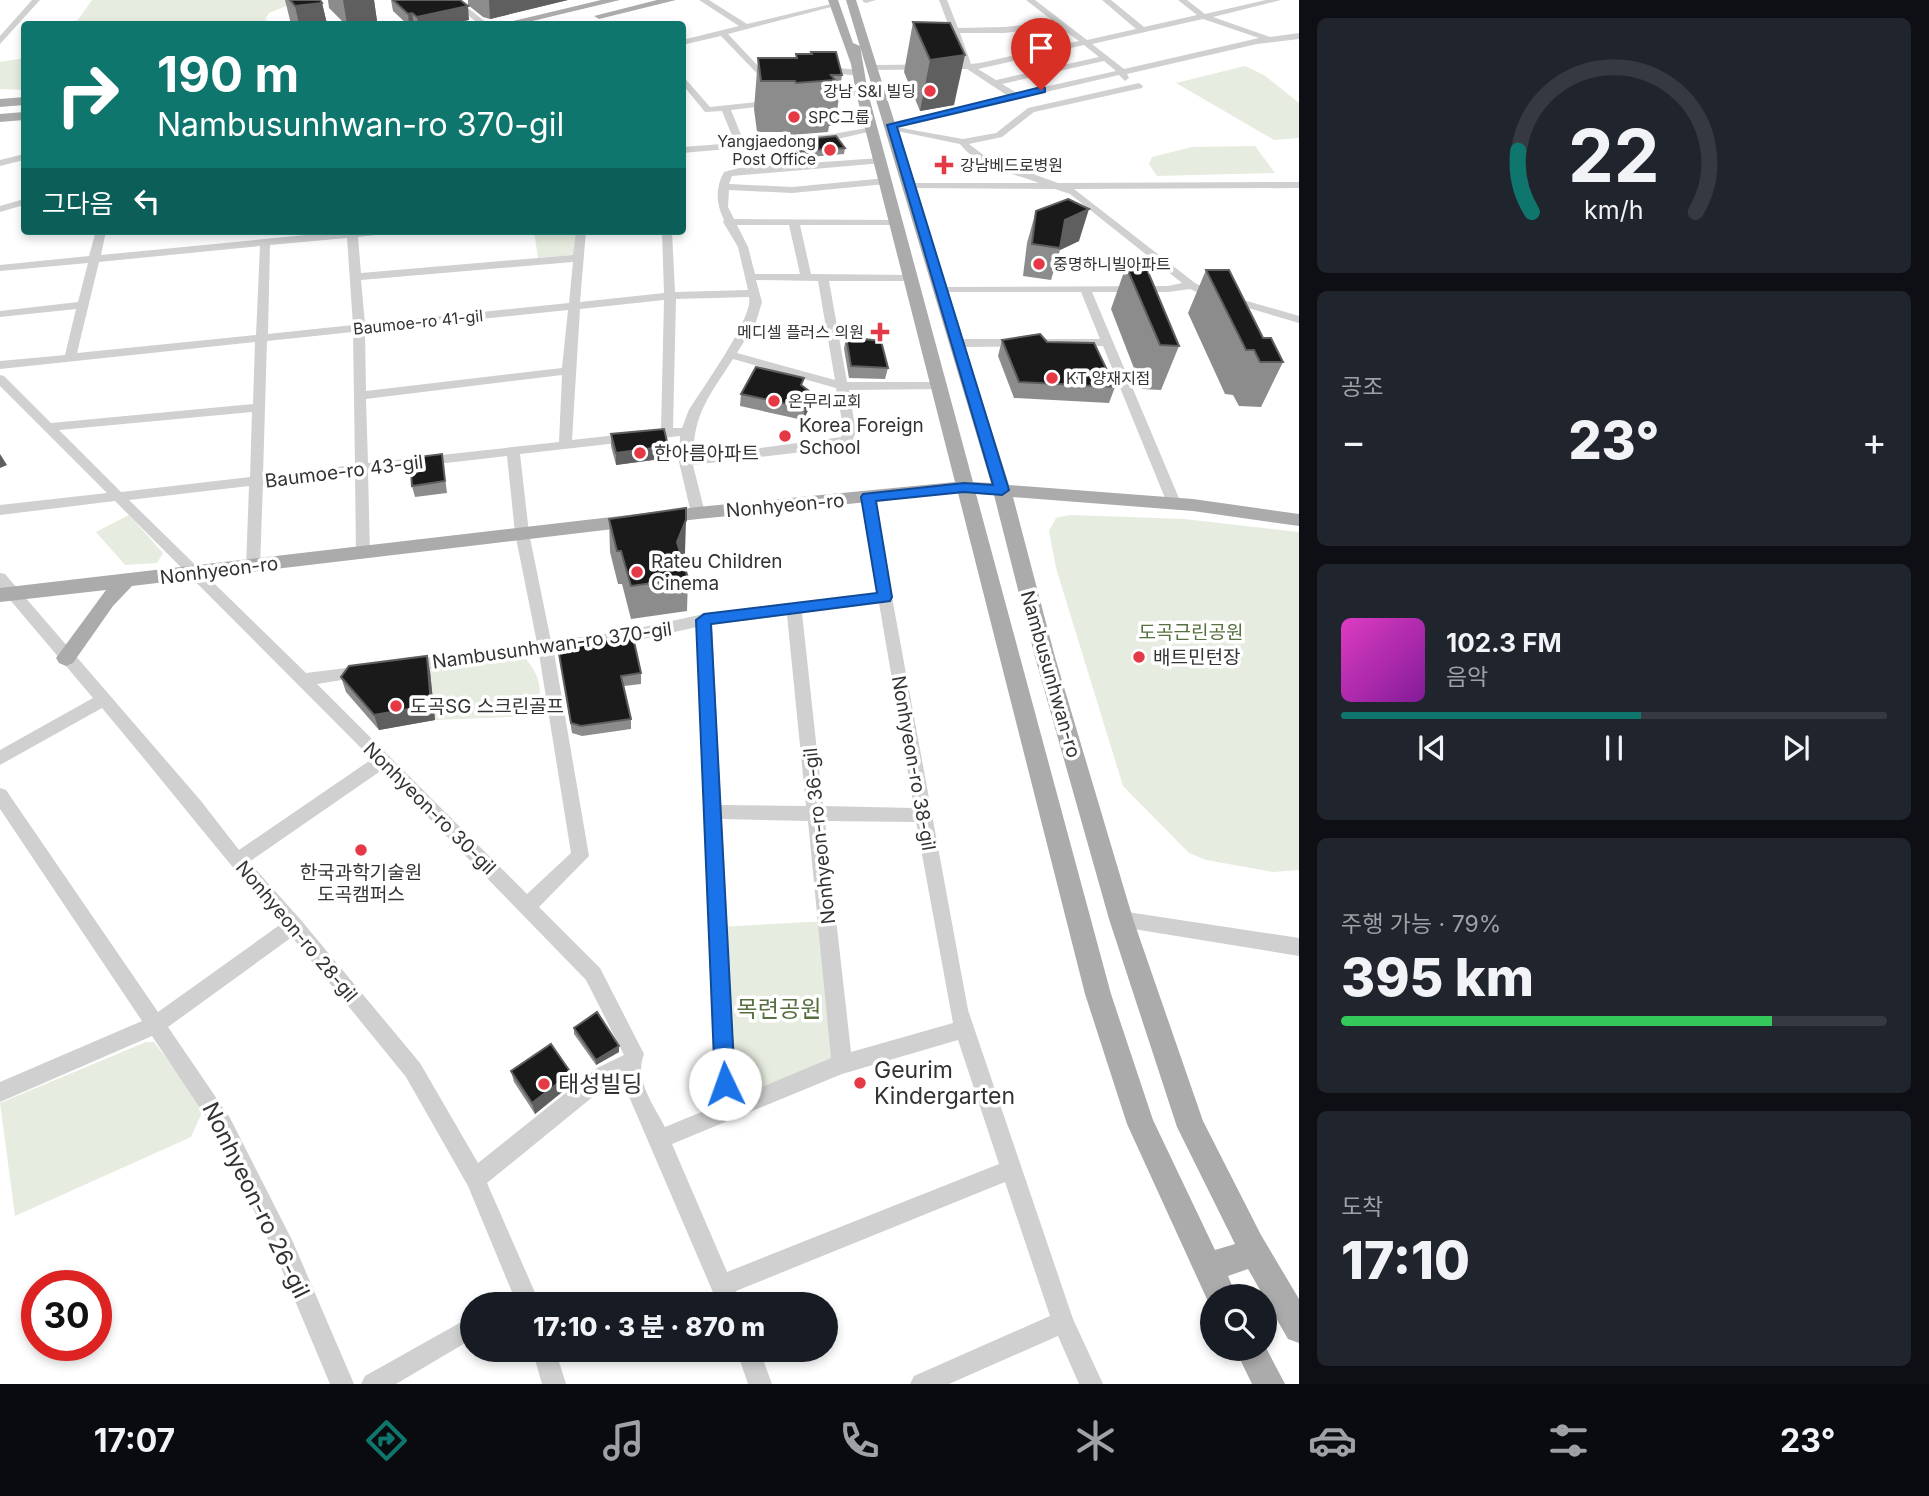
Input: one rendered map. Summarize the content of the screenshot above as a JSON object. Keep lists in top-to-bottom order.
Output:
{
  "streets": {
    "main road": ["Nonhyeon-ro", "Nambusunhwan-ro"],
    "street": [
      "Baumoe-ro 41-gil",
      "Baumoe-ro 43-gil",
      "Nambusunhwan-ro 370-gil",
      "Nonhyeon-ro 38-gil",
      "Nonhyeon-ro 30-gil",
      "Nonhyeon-ro 36-gil",
      "Nonhyeon-ro 28-gil",
      "Nonhyeon-ro 26-gil"
    ]
  },
  "crossings": [
    ["Baumoe-ro 43-gil", "Nonhyeon-ro 30-gil"],
    ["Nonhyeon-ro", "Nambusunhwan-ro"],
    ["Nonhyeon-ro", "Nonhyeon-ro 38-gil"],
    ["Nonhyeon-ro", "Nonhyeon-ro 30-gil"],
    ["Nonhyeon-ro", "Nonhyeon-ro 28-gil"],
    ["Nambusunhwan-ro 370-gil", "Nonhyeon-ro 38-gil"],
    ["Nambusunhwan-ro 370-gil", "Nonhyeon-ro 30-gil"],
    ["Nambusunhwan-ro 370-gil", "Nonhyeon-ro 36-gil"]
  ],
  "parks": ["도곡근린공원", "목련공원"],
  "places": {
    "other": [
      "강남 S&I 빌딩",
      "SPC그룹",
      "Yangjaedong Post Office",
      "중명하니빌아파트",
      "KT 양재지점",
      "온무리교회",
      "Korea Foreign School",
      "한아름아파트",
      "Rateu Children Cinema",
      "배트민턴장",
      "도곡SG 스크린골프",
      "한국과학기술원 도곡캠퍼스",
      "Geurim Kindergarten",
      "태성빌딩"
    ],
    "health": ["강남베드로병원", "메디셀 플러스 의원"]
  },
  "page": {
    "turn": ["190 m", "Nambusunhwan-ro 370-gil"],
    "then": "그다음",
    "tile": [
      "공조",
      ["주행 가능 · 79%", "395 km"],
      ["도착", "17:10"]
    ],
    "heat": ["−", "23°", "+"],
    "song": ["102.3 FM", "음악"],
    "limit": "30",
    "trip": "17:10 · 3 분 · 870 m",
    "tabs": ["17:07", "23°"],
    "gauge": ["22", "km/h"]
  }
}
